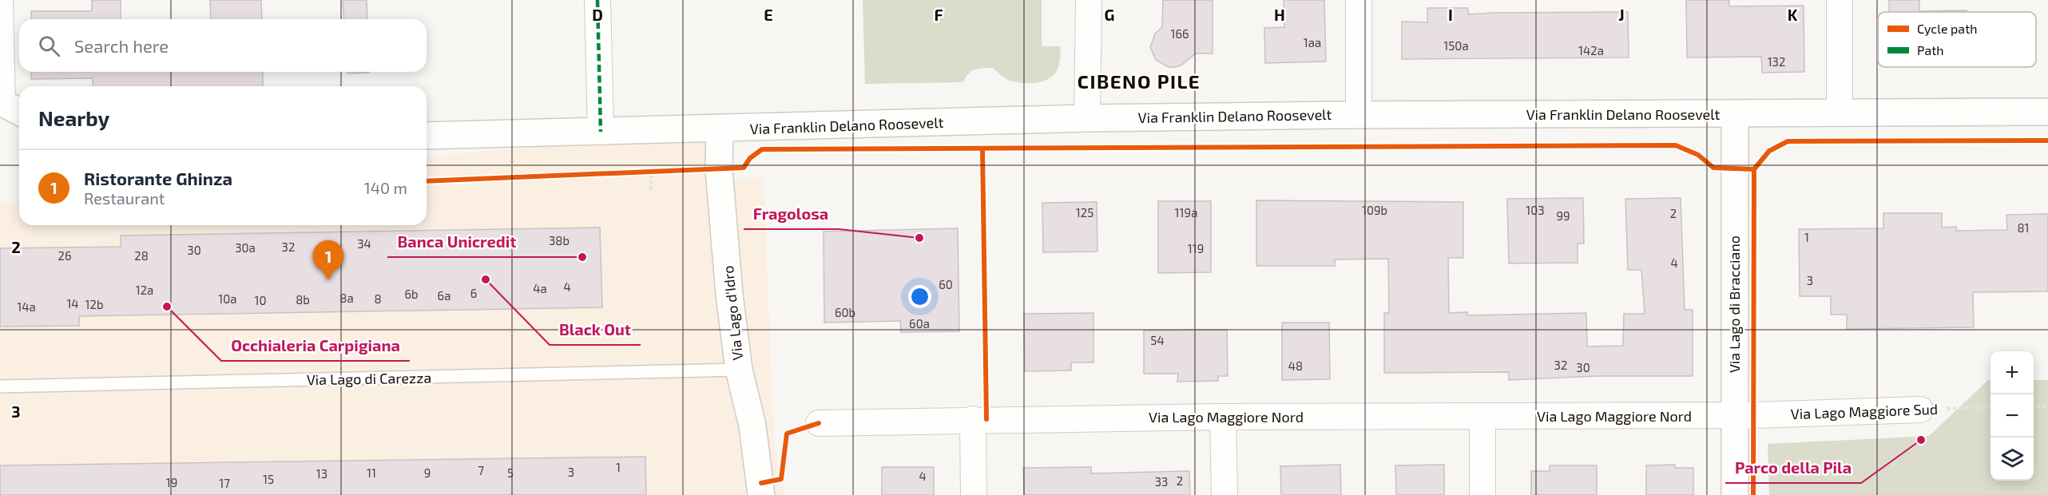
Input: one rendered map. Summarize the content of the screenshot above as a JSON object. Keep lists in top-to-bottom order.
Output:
{
  "streets": {
    "main road": ["Via Franklin Delano Roosevelt", "Via Lago di Bracciano", "Via Lago d'Idro"],
    "street": ["Via Lago Maggiore Sud", "Via Lago Maggiore Nord"],
    "lane": ["Via Lago di Carezza"]
  },
  "crossings": [
    ["Via Franklin Delano Roosevelt", "Via Lago di Bracciano"],
    ["Via Franklin Delano Roosevelt", "Via Lago d'Idro"],
    ["Via Lago di Bracciano", "Via Lago Maggiore Sud"],
    ["Via Lago di Bracciano", "Via Lago Maggiore Nord"],
    ["Via Lago d'Idro", "Via Lago di Carezza"],
    ["Via Lago Maggiore Sud", "Via Lago Maggiore Nord"]
  ],
  "districts": ["CIBENO PILE"],
  "places": [
    "Fragolosa",
    "Banca Unicredit",
    "Black Out",
    "Occhialeria Carpigiana",
    "Parco della Pila"
  ],
  "house_numbers": [
    "166",
    "1aa",
    "150a",
    "142a",
    "132",
    "109b",
    "103",
    "125",
    "119a",
    "2",
    "99",
    "81",
    "1",
    "38b",
    "34",
    "32",
    "30a",
    "119",
    "30",
    "26",
    "28",
    "4",
    "3",
    "60",
    "4",
    "4a",
    "12a",
    "6",
    "6b",
    "6a",
    "8a",
    "10a",
    "8",
    "8b",
    "10",
    "14",
    "12b",
    "14a",
    "60b",
    "60a",
    "54",
    "32",
    "48",
    "30",
    "1",
    "7",
    "3",
    "11",
    "9",
    "5",
    "13",
    "4",
    "15",
    "2",
    "33",
    "19",
    "17"
  ],
  "legend": ["Cycle path", "Path"],
  "page": {
    "search": "Search here",
    "heading": "Nearby",
    "list": [
      {
        "mark": "1",
        "name": "Ristorante Ghinza",
        "note": "Restaurant",
        "value": "140 m"
      }
    ],
    "pins": "1",
    "map_buttons": ["+", "−"]
  },
  "grid": {
    "columns": [
      "D",
      "E",
      "F",
      "G",
      "H",
      "I",
      "J",
      "K"
    ],
    "rows": ["2", "3"]
  }
}
